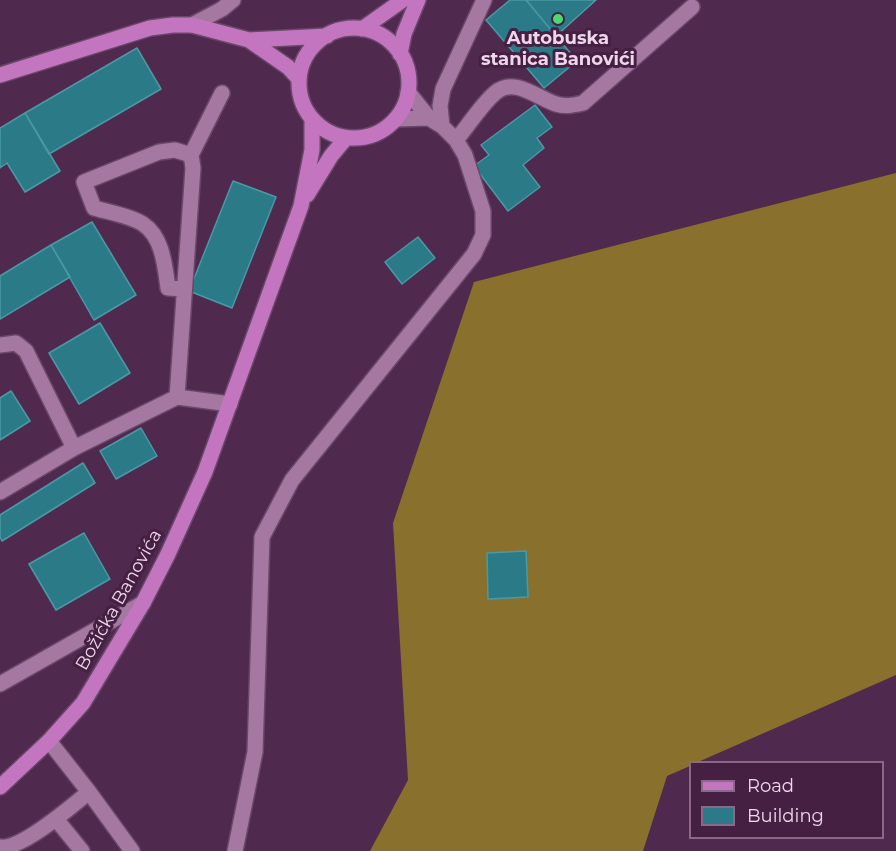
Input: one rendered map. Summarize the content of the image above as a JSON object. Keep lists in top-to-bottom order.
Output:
{
  "streets": {
    "main road": ["Božićka Banovića"]
  },
  "places": ["Autobuska stanica Banovići"],
  "legend": ["Road", "Building"]
}
